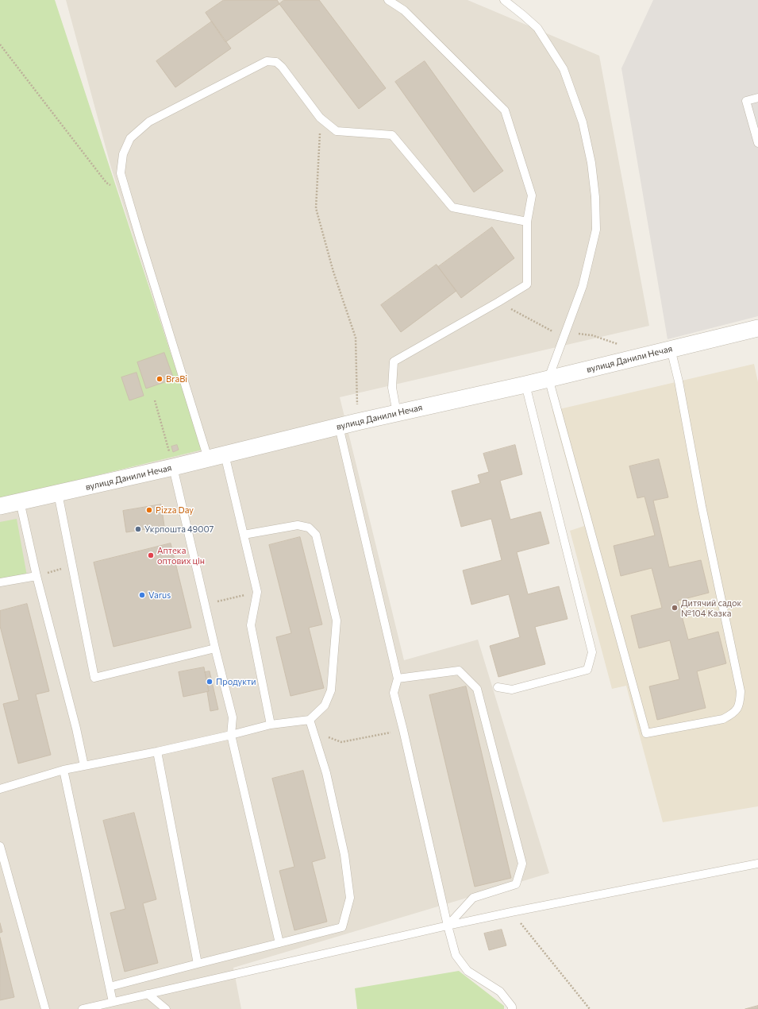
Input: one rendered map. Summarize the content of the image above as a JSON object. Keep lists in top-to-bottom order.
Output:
{
  "streets": {
    "street": ["вулиця Данили Нечая"]
  },
  "places": [
    "BraBi",
    "Pizza Day",
    "Укрпошта 49007",
    "Аптека оптових цін",
    "Varus",
    "Дитячий садок №104 Казка",
    "Продукти"
  ]
}
